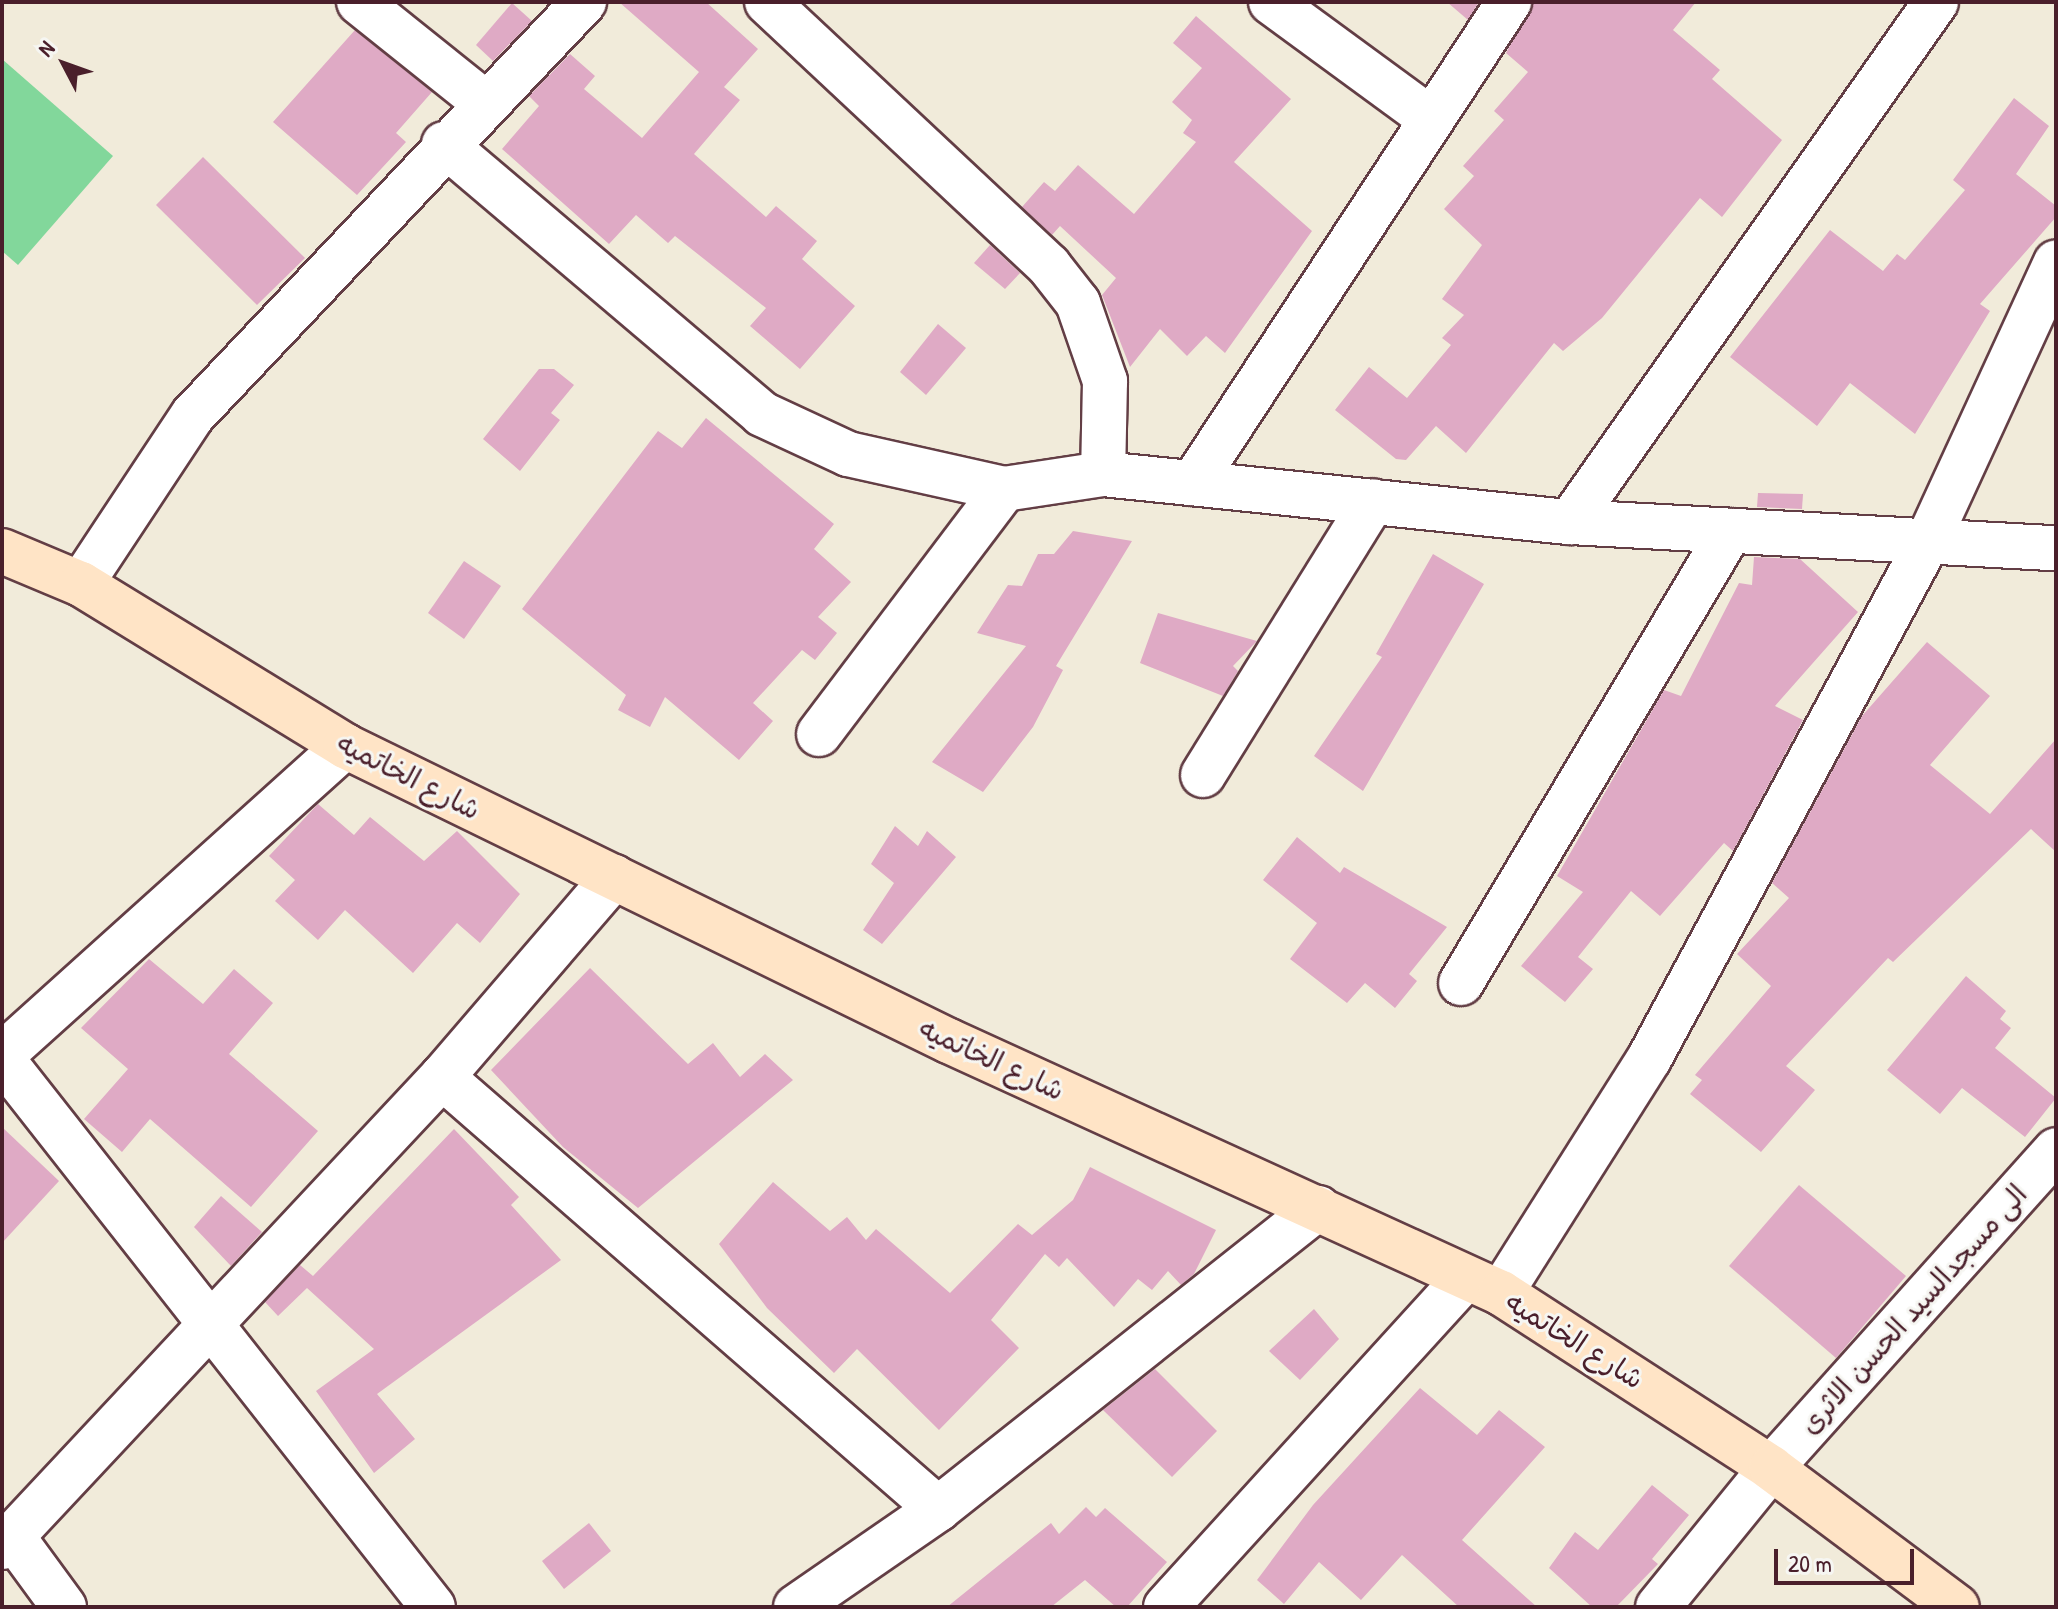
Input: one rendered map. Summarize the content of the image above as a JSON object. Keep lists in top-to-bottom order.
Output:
{
  "streets": {
    "street": ["شارع الخاتميه", "الى مسجدالسيد الحسن الاثرى"]
  },
  "crossings": [
    ["شارع الخاتميه", "الى مسجدالسيد الحسن الاثرى"]
  ],
  "scale_bar": "20 m",
  "north": "top left"
}
